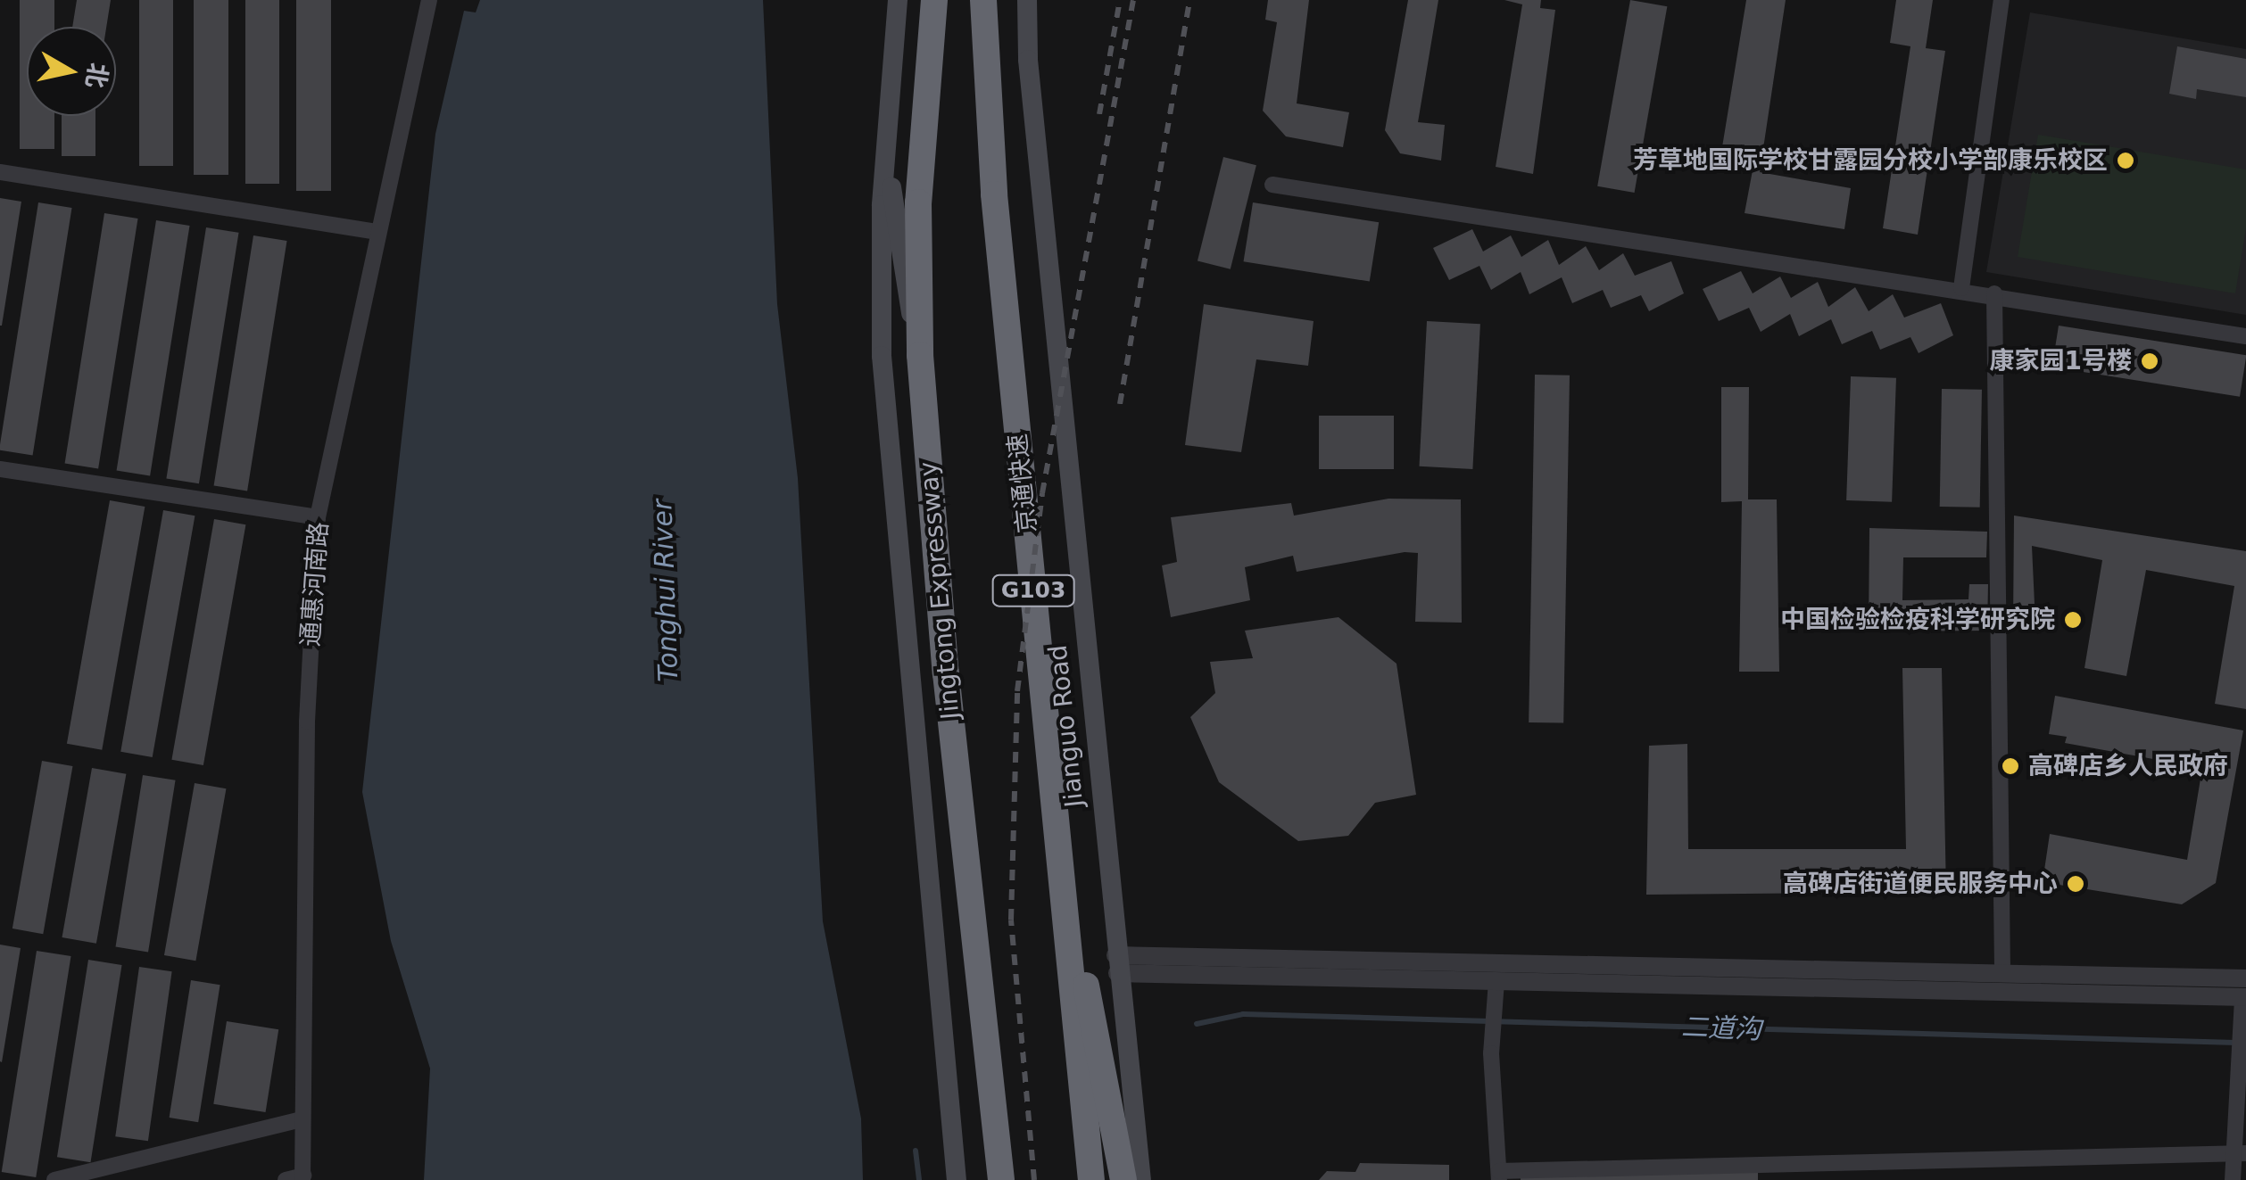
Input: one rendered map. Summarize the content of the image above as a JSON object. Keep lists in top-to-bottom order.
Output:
{
  "streets": {
    "highway": ["京通快速", "Jingtong Expressway", "G103"],
    "main road": ["Jianguo Road"],
    "street": ["通惠河南路"]
  },
  "water": ["Tonghui River", "二道沟"],
  "places": [
    "芳草地国际学校甘露园分校小学部康乐校区",
    "康家园1号楼",
    "中国检验检疫科学研究院",
    "高碑店乡人民政府",
    "高碑店街道便民服务中心"
  ],
  "north": "right"
}
